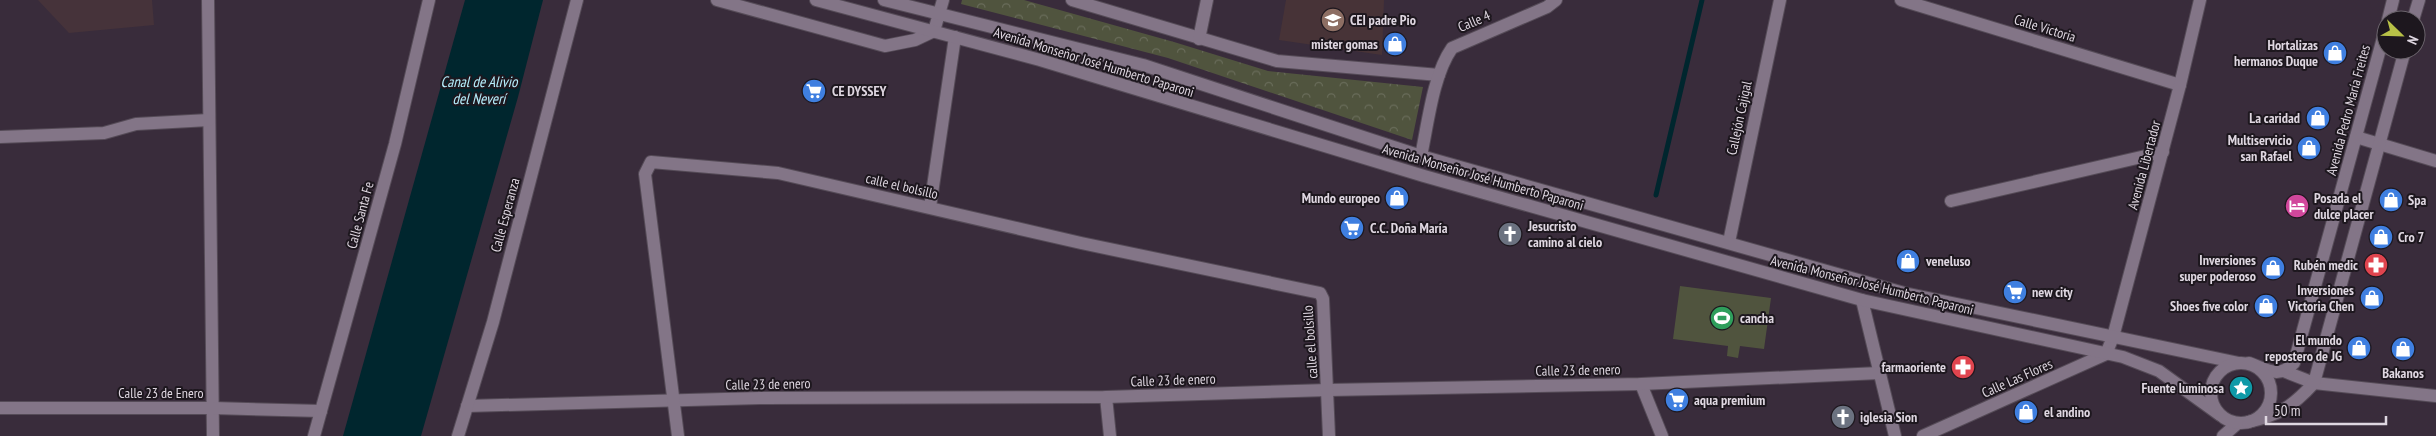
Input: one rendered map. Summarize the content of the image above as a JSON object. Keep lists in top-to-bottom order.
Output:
{
  "streets": {
    "street": [
      "Calle 4",
      "Calle Victoria",
      "Avenida Monseñor José Humberto Paparoni",
      "Avenida Pedro María Freites",
      "Callejón Cajigal",
      "Avenida Libertador",
      "calle el bolsillo",
      "Calle Santa Fe",
      "Calle Esperanza",
      "Calle 23 de enero",
      "Calle Las Flores",
      "Calle 23 de Enero"
    ]
  },
  "crossings": [
    ["Calle 4", "Avenida Monseñor José Humberto Paparoni"],
    ["Calle Victoria", "Avenida Libertador"],
    ["Avenida Monseñor José Humberto Paparoni", "Avenida Pedro María Freites"],
    ["Avenida Monseñor José Humberto Paparoni", "Callejón Cajigal"],
    ["Avenida Monseñor José Humberto Paparoni", "Avenida Libertador"],
    ["Avenida Monseñor José Humberto Paparoni", "Calle Las Flores"],
    ["calle el bolsillo", "Calle 23 de enero"],
    ["Calle Santa Fe", "Calle 23 de Enero"],
    ["Calle Esperanza", "Calle 23 de enero"]
  ],
  "water": ["Canal de Alivio del Neverí"],
  "places": {
    "school or university": ["CEI padre Pio"],
    "shop": [
      "mister gomas",
      "Hortalizas hermanos Duque",
      "La caridad",
      "Multiservicio san Rafael",
      "Mundo europeo",
      "Spa",
      "Cro 7",
      "veneluso",
      "Inversiones super poderoso",
      "Inversiones Victoria Chen",
      "Shoes five color",
      "El mundo repostero de JG",
      "Bakanos",
      "el andino"
    ],
    "supermarket": [
      "CE DYSSEY",
      "C.C. Doña María",
      "new city",
      "aqua premium"
    ],
    "hotel": ["Posada el dulce placer"],
    "church": ["Jesucristo camino al cielo", "iglesia Sion"],
    "pharmacy": ["Rubén medic", "farmaoriente"],
    "sports": ["cancha"],
    "place": ["Fuente luminosa"]
  },
  "scale_bar": "50 m",
  "north": "bottom right"
}
